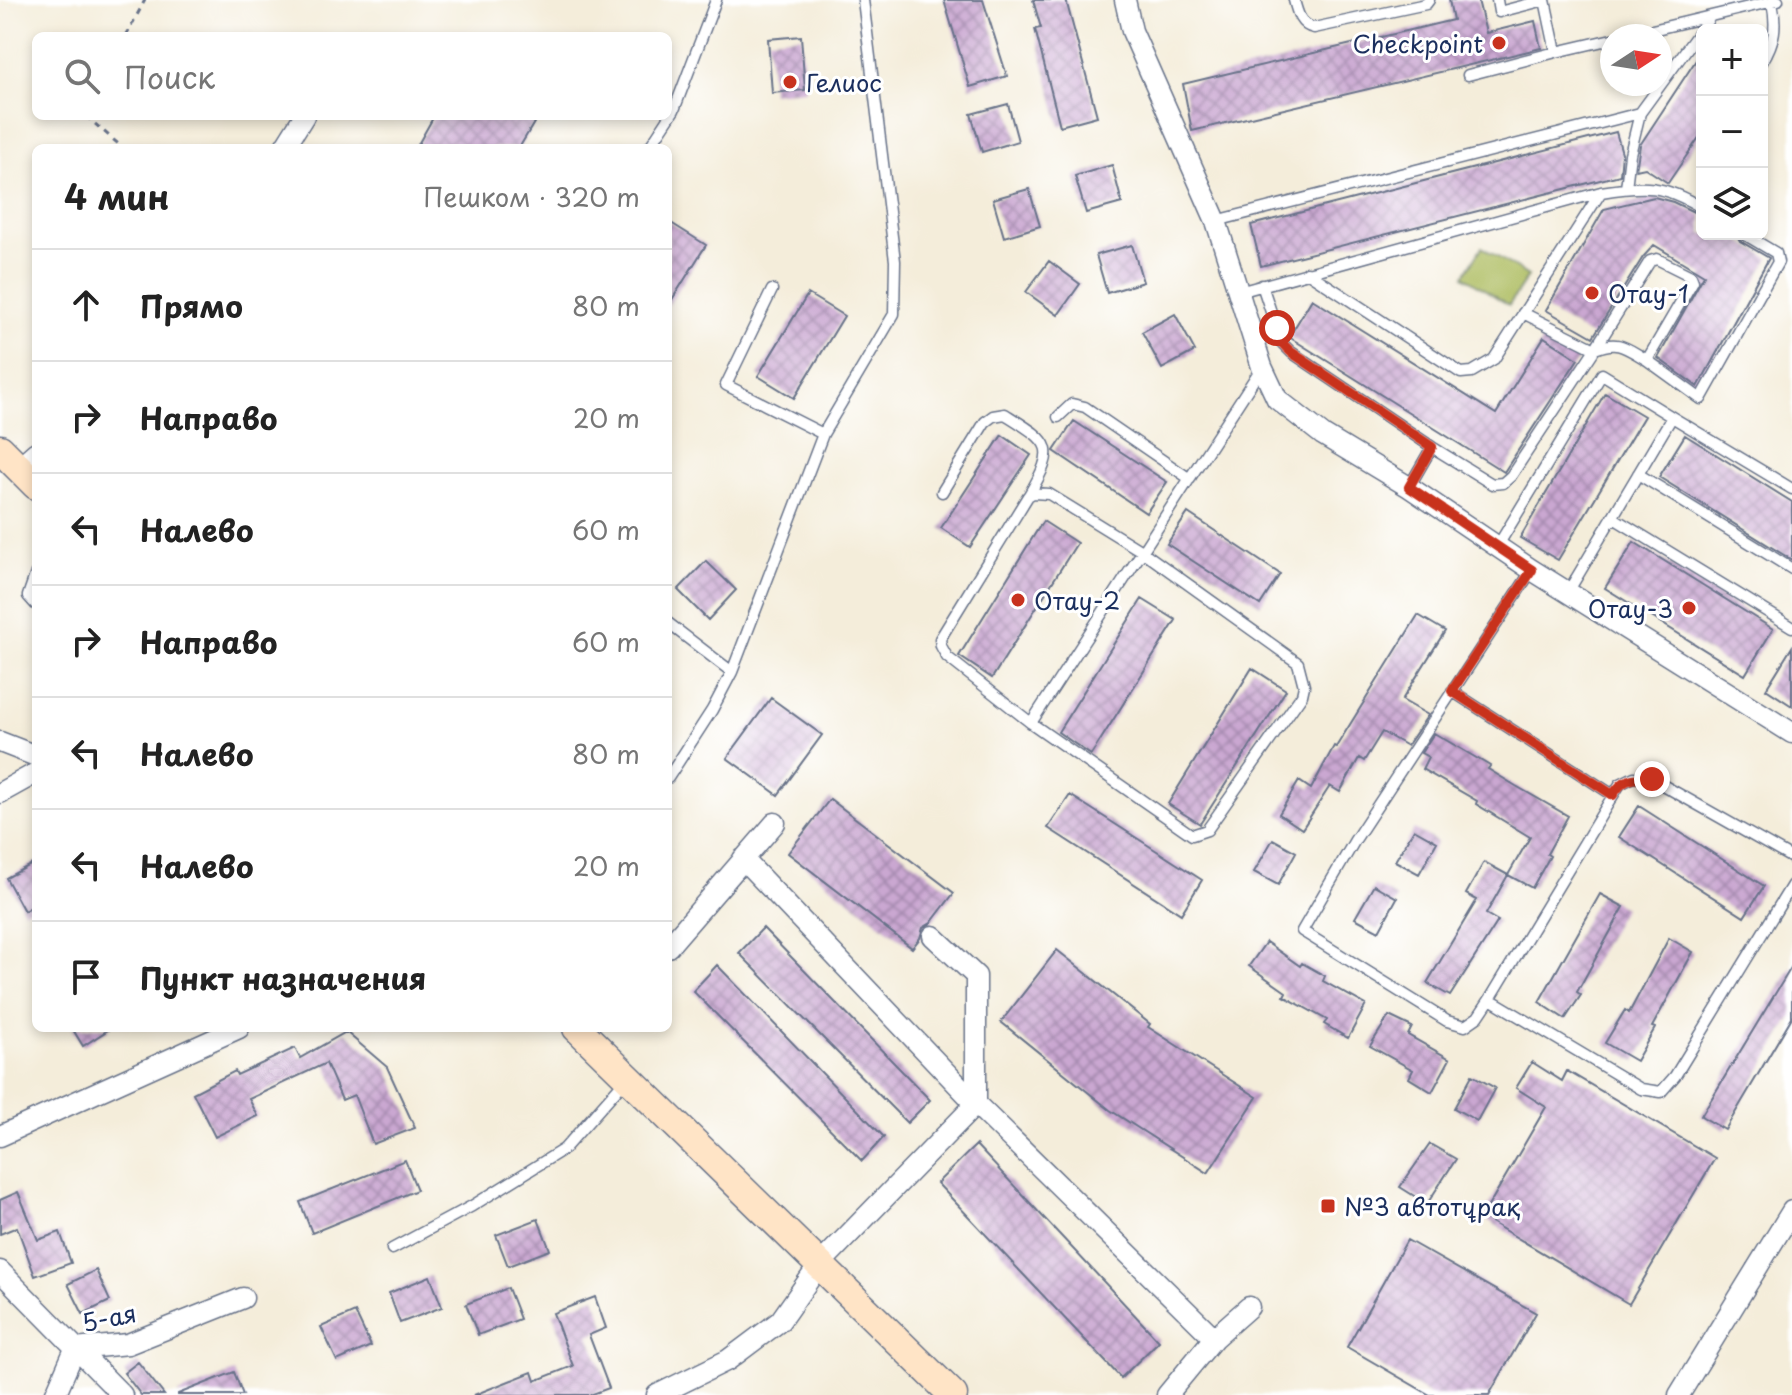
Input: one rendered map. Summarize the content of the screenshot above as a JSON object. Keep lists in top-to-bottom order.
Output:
{
  "streets": {
    "street": ["5-ая"]
  },
  "places": {
    "other": [
      "Checkpoint",
      "Гелиос",
      "Отау-1",
      "Отау-2",
      "Отау-3"
    ],
    "transit": ["№3 автотұрақ"]
  },
  "north": "right",
  "page": {
    "map_buttons": ["+", "−"],
    "search": "Поиск",
    "heading": ["4 мин", "Пешком · 320 m"],
    "list": [
      ["Прямо", "80 m"],
      ["Направо", "20 m"],
      ["Налево", "60 m"],
      ["Направо", "60 m"],
      ["Налево", "80 m"],
      ["Налево", "20 m"],
      "Пункт назначения"
    ]
  }
}
